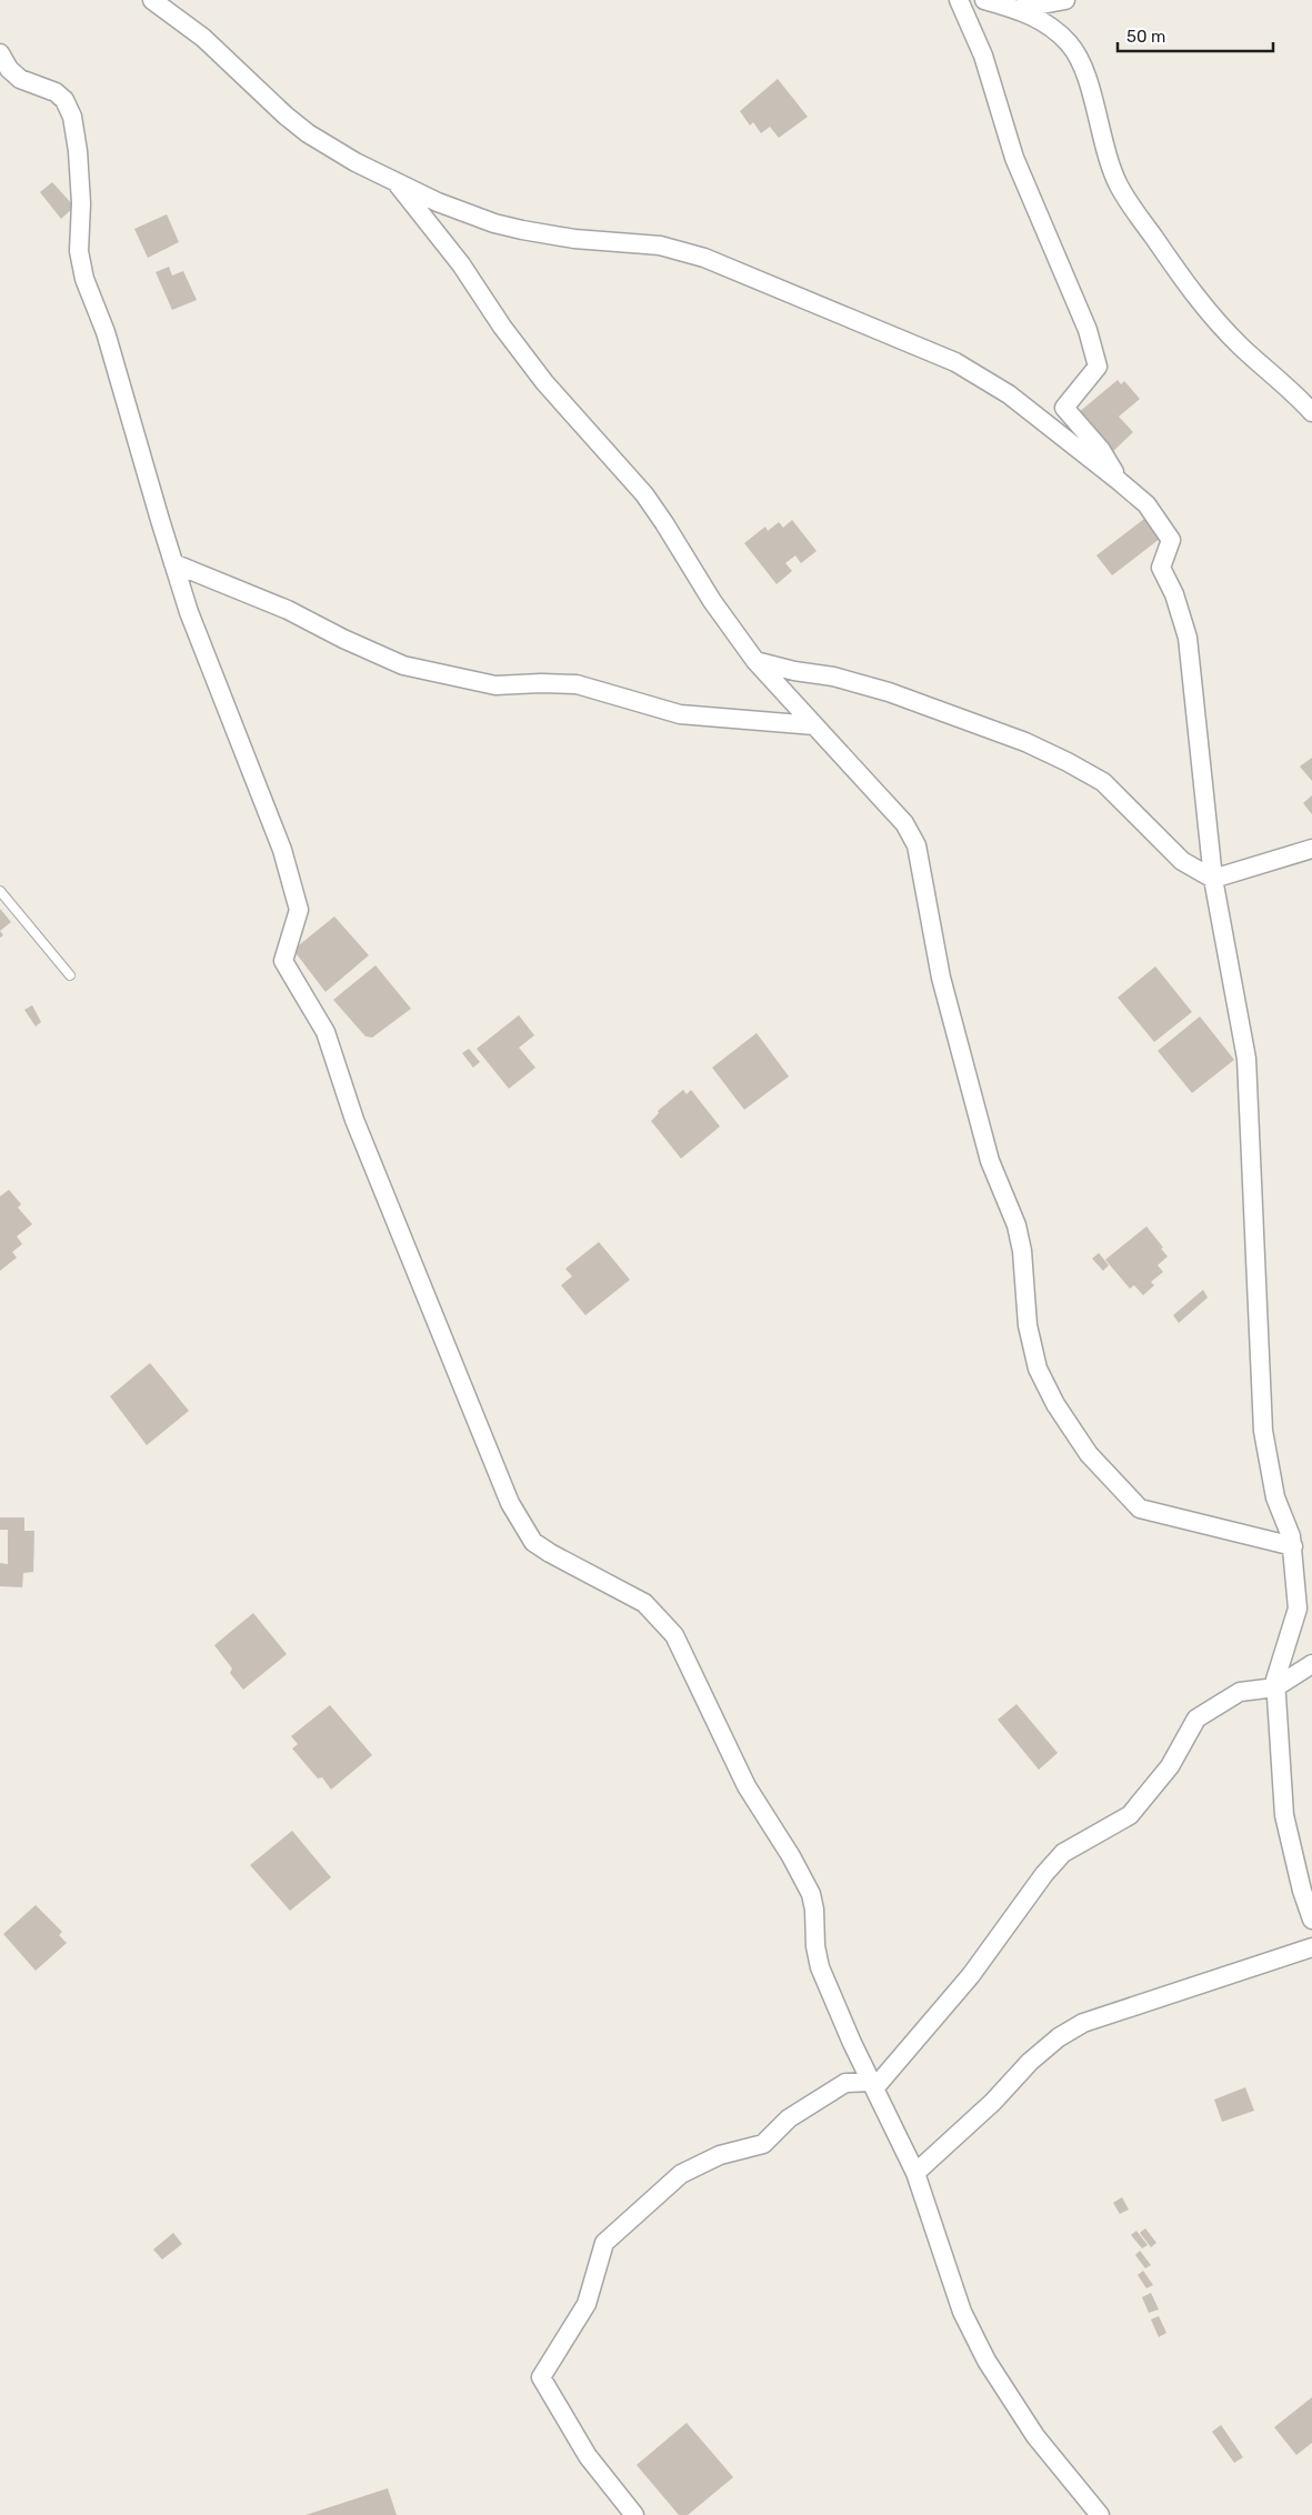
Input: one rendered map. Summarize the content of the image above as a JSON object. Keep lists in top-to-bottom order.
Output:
{
  "scale_bar": "50 m"
}
